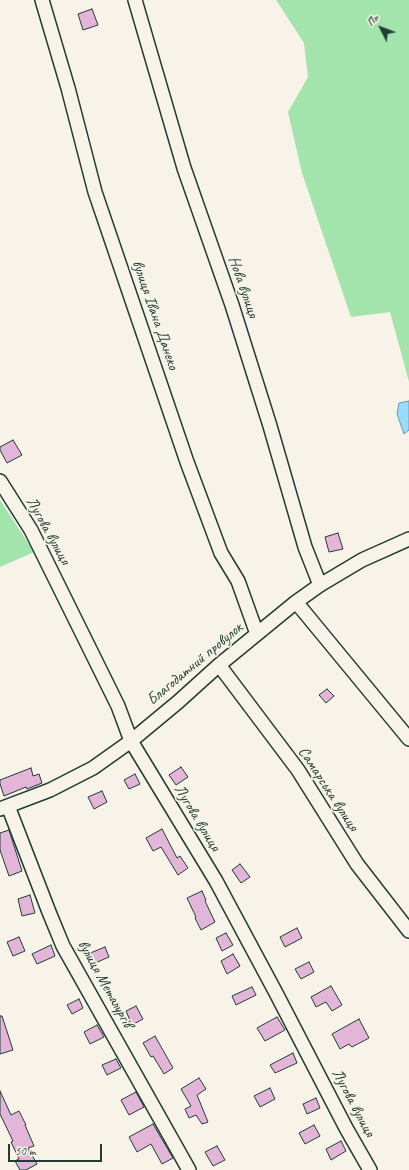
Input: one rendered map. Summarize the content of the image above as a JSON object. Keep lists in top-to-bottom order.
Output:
{
  "streets": {
    "street": [
      "Нова вулиця",
      "вулиця Івана Данеко",
      "Лугова вулиця",
      "Благодатний провулок",
      "Самарська вулиця",
      "вулиця Металургів"
    ]
  },
  "crossings": [
    ["Нова вулиця", "Благодатний провулок"],
    ["вулиця Івана Данеко", "Благодатний провулок"],
    ["Лугова вулиця", "Благодатний провулок"],
    ["Благодатний провулок", "Самарська вулиця"],
    ["Благодатний провулок", "вулиця Металургів"]
  ],
  "scale_bar": "50 m",
  "north": "top left"
}
